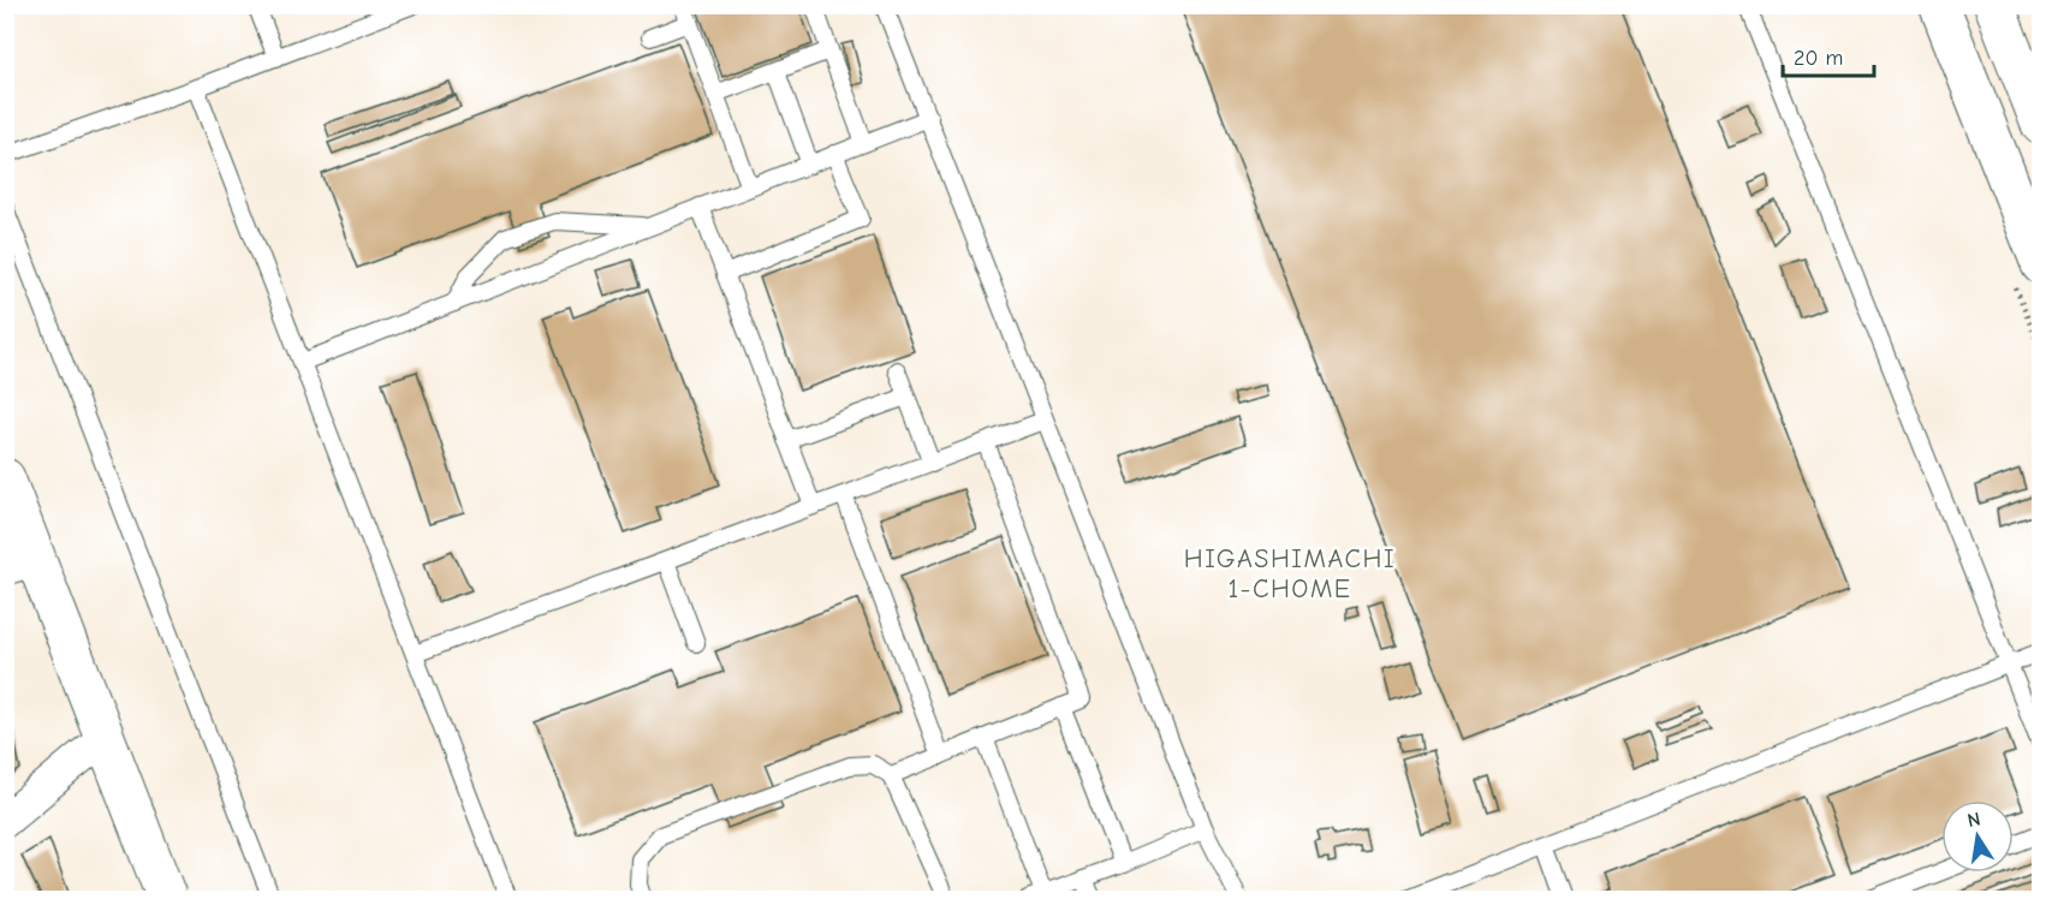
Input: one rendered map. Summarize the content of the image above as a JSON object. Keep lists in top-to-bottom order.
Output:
{
  "districts": ["HIGASHIMACHI 1-CHOME"],
  "scale_bar": "20 m",
  "north": "top"
}
